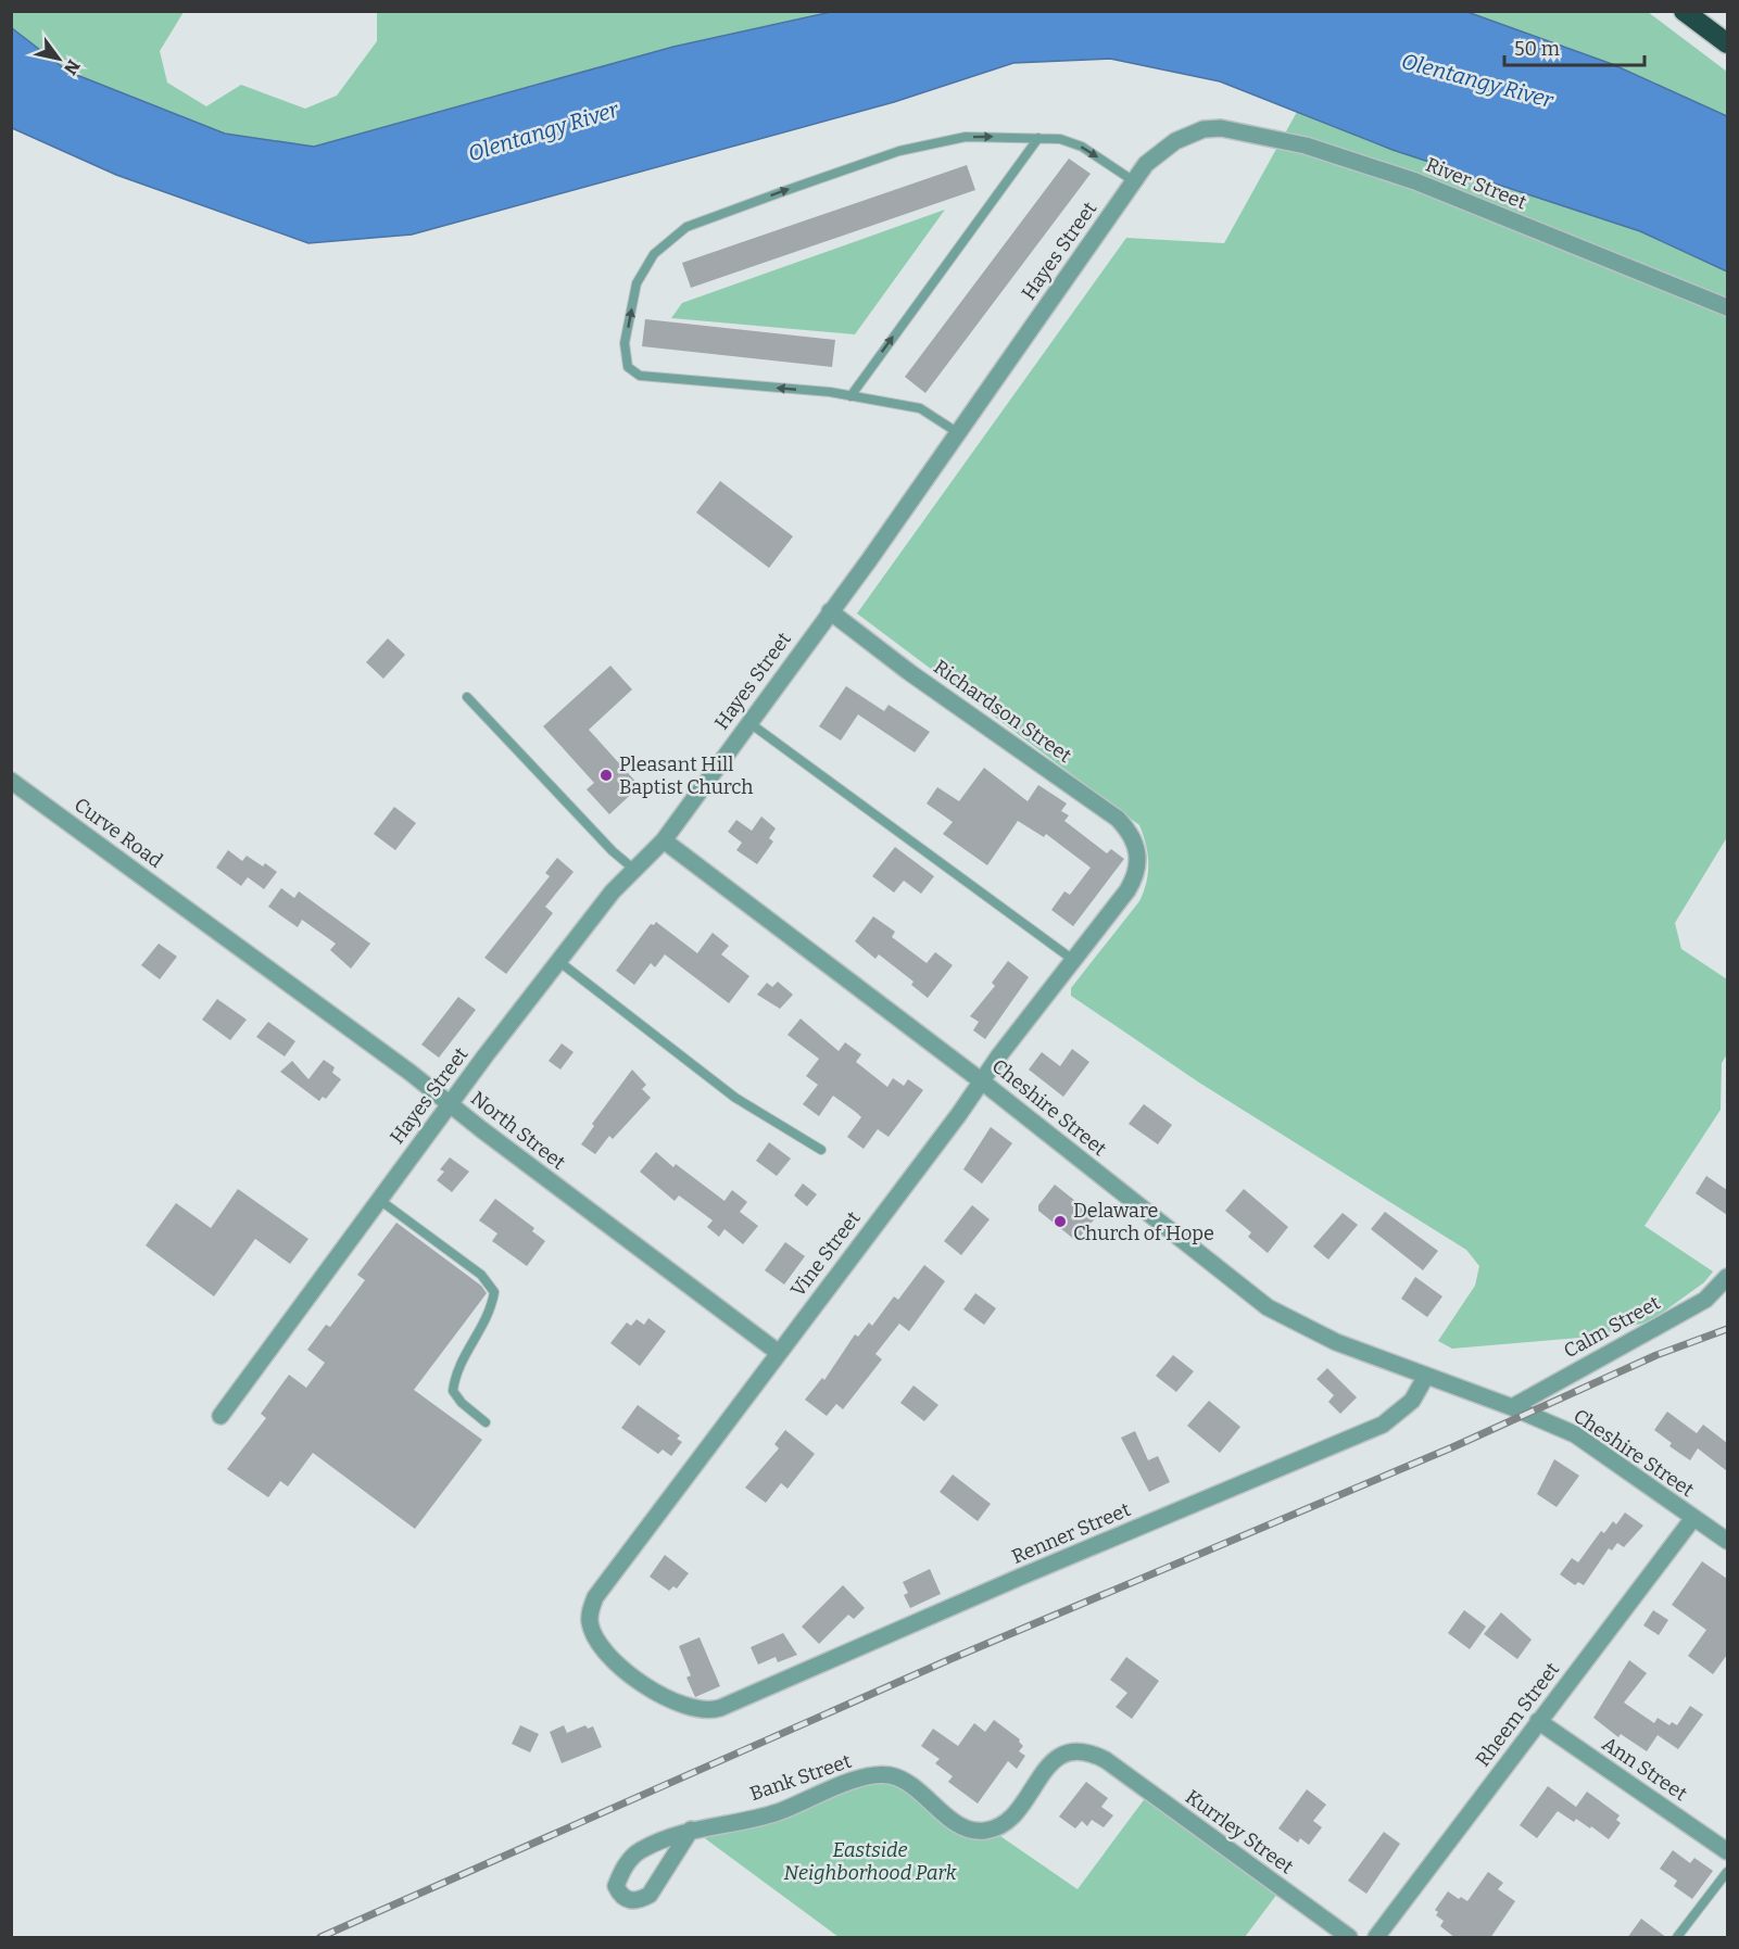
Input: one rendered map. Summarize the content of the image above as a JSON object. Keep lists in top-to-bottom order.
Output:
{
  "streets": {
    "street": [
      "River Street",
      "Hayes Street",
      "Richardson Street",
      "Curve Road",
      "Cheshire Street",
      "North Street",
      "Vine Street",
      "Calm Street",
      "Renner Street",
      "Rheem Street",
      "Ann Street",
      "Bank Street",
      "Kurrley Street"
    ]
  },
  "crossings": [
    ["River Street", "Hayes Street"],
    ["Hayes Street", "Richardson Street"],
    ["Hayes Street", "Cheshire Street"],
    ["Hayes Street", "North Street"],
    ["Richardson Street", "Vine Street"],
    ["Curve Road", "North Street"],
    ["Cheshire Street", "Vine Street"],
    ["Cheshire Street", "Calm Street"],
    ["Cheshire Street", "Renner Street"],
    ["Cheshire Street", "Rheem Street"],
    ["North Street", "Vine Street"],
    ["Vine Street", "Renner Street"],
    ["Rheem Street", "Ann Street"],
    ["Bank Street", "Kurrley Street"]
  ],
  "water": ["Olentangy River"],
  "parks": ["Eastside Neighborhood Park"],
  "places": ["Pleasant Hill Baptist Church", "Delaware Church of Hope"],
  "scale_bar": "50 m",
  "north": "bottom right"
}
